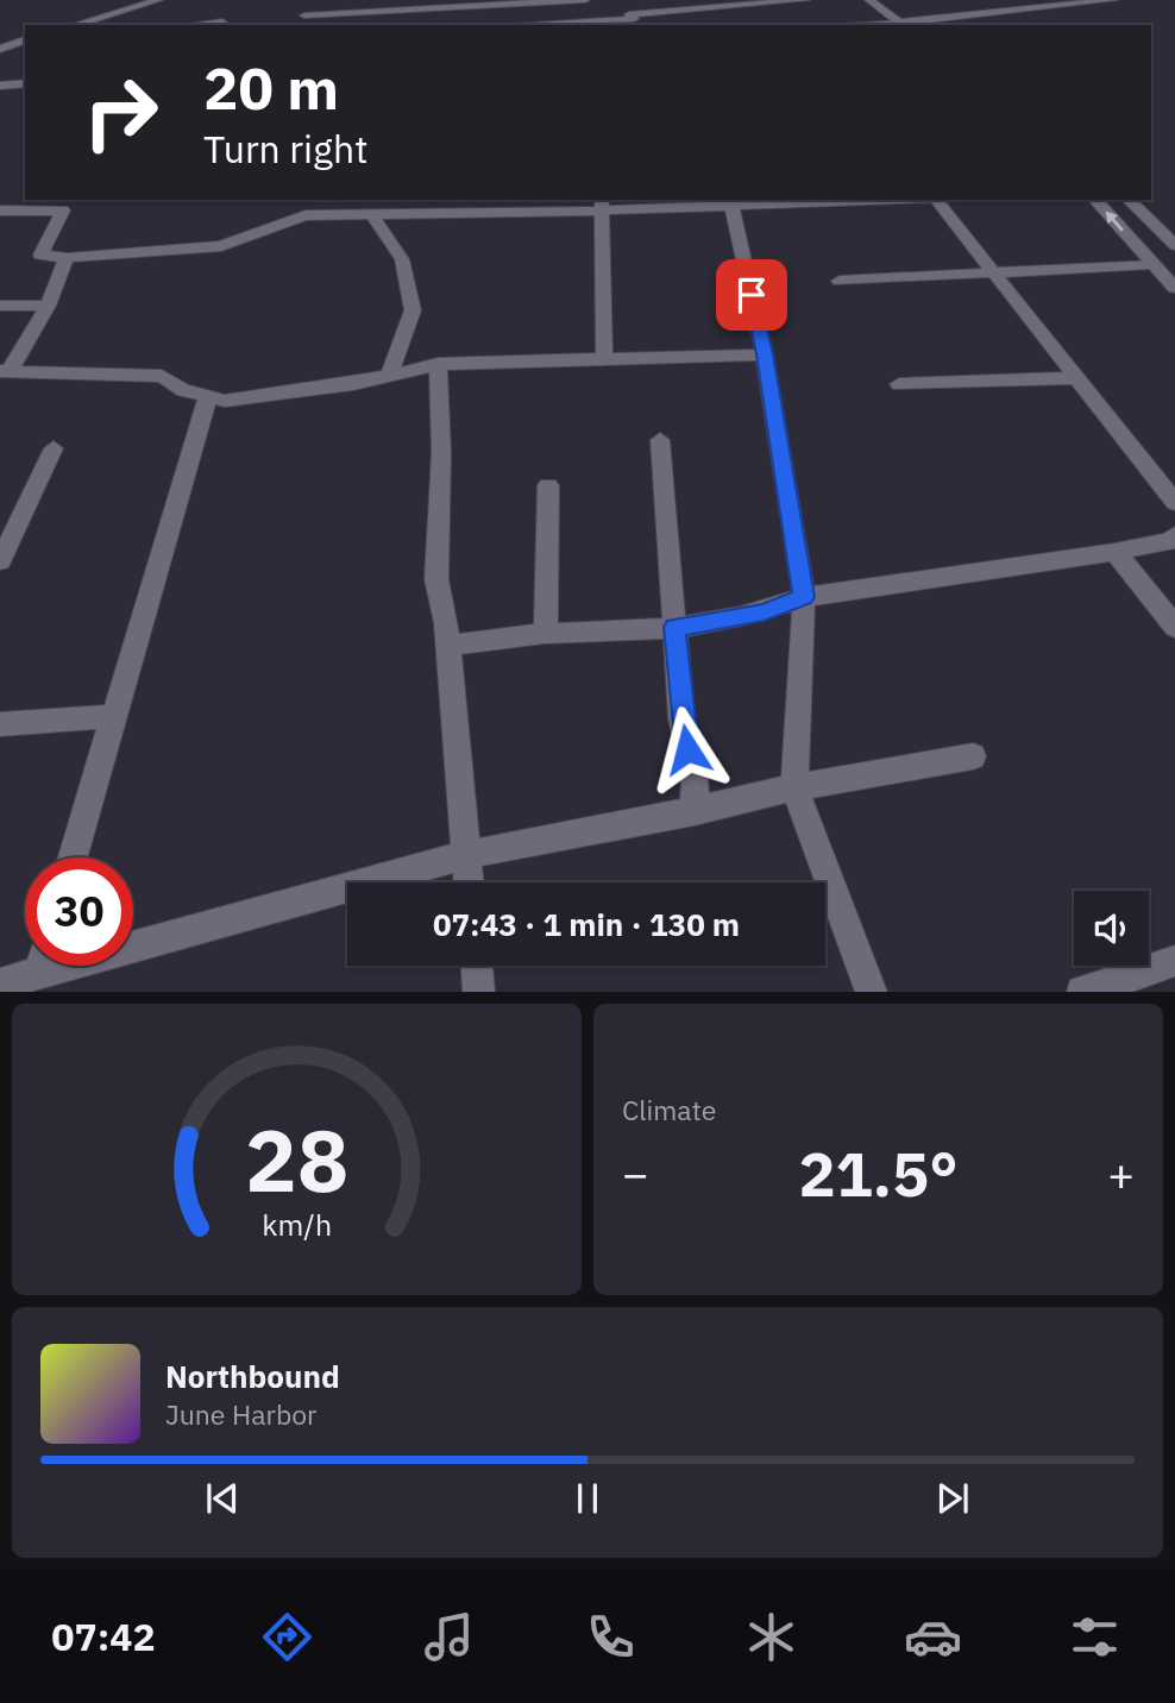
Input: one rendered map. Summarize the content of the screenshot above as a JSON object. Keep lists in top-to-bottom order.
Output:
{
  "page": {
    "turn": ["20 m", "Turn right"],
    "limit": "30",
    "trip": "07:43 · 1 min · 130 m",
    "tile": "Climate",
    "heat": ["−", "21.5°", "+"],
    "song": ["Northbound", "June Harbor"],
    "tabs": "07:42",
    "gauge": ["28", "km/h"]
  }
}
